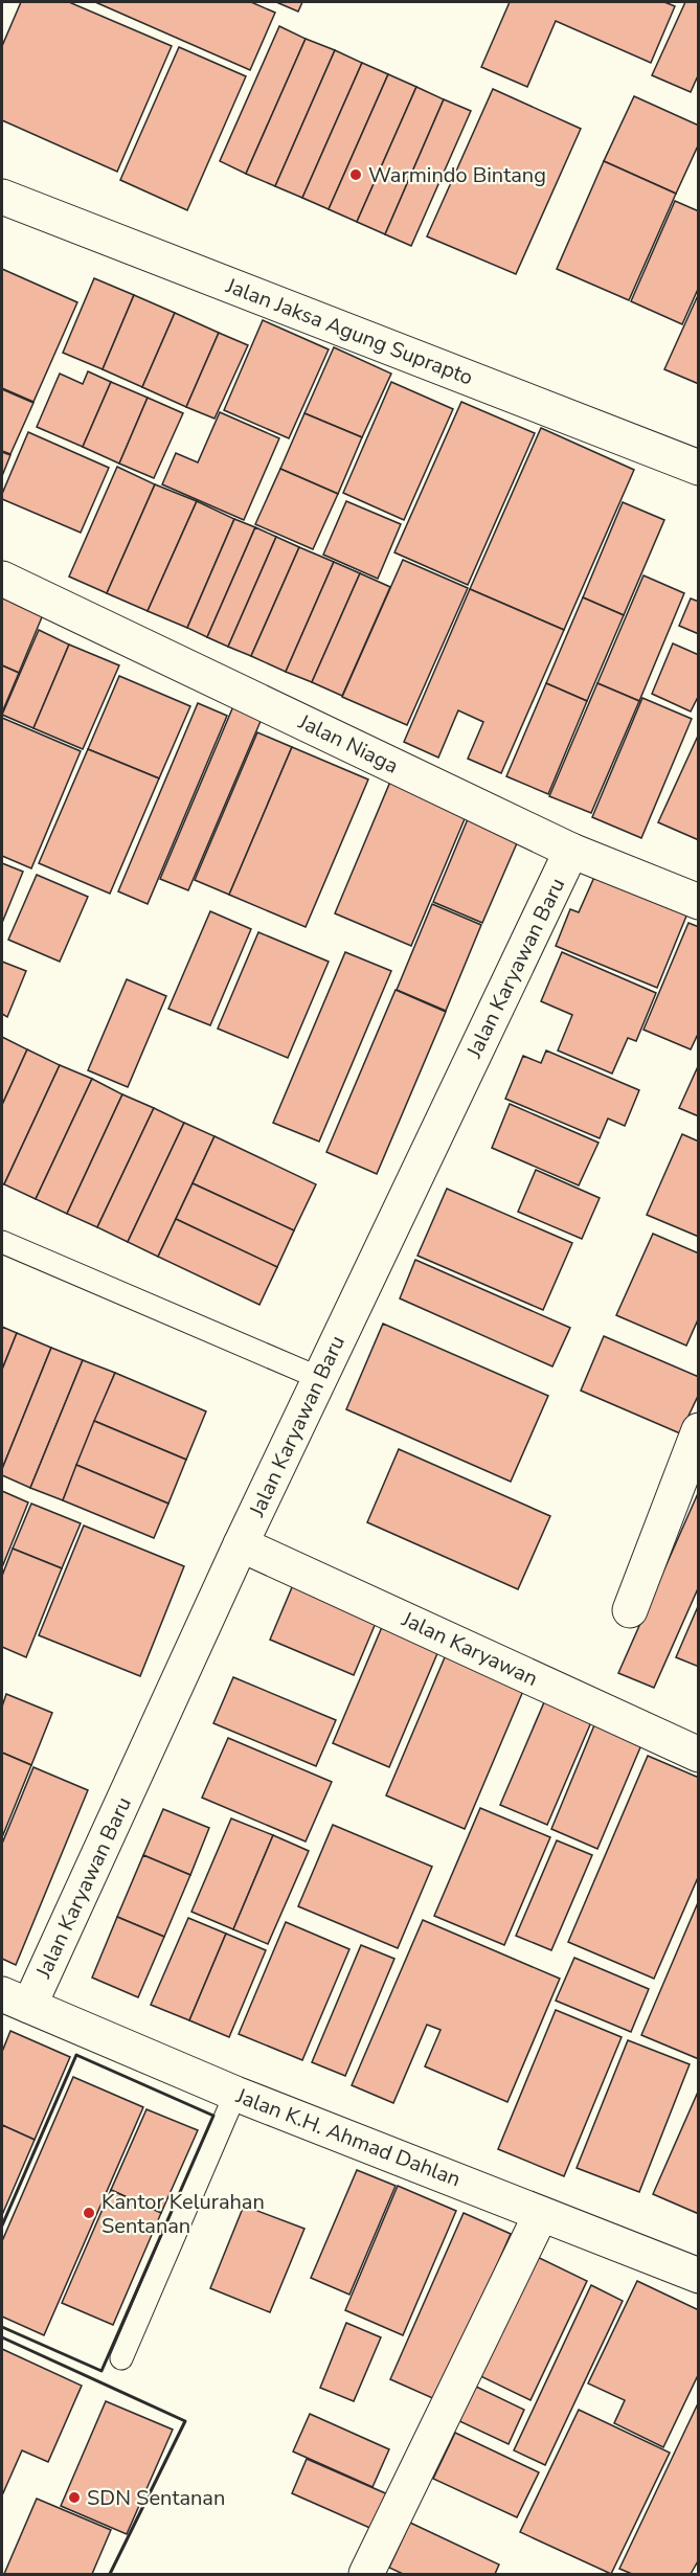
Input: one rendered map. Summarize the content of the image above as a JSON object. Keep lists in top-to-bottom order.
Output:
{
  "streets": {
    "street": [
      "Jalan Jaksa Agung Suprapto",
      "Jalan Niaga",
      "Jalan Karyawan Baru",
      "Jalan Karyawan",
      "Jalan K.H. Ahmad Dahlan"
    ]
  },
  "crossings": [
    ["Jalan Niaga", "Jalan Karyawan Baru"],
    ["Jalan Karyawan Baru", "Jalan Karyawan"],
    ["Jalan Karyawan Baru", "Jalan K.H. Ahmad Dahlan"]
  ],
  "places": ["Warmindo Bintang", "Kantor Kelurahan Sentanan", "SDN Sentanan"]
}
